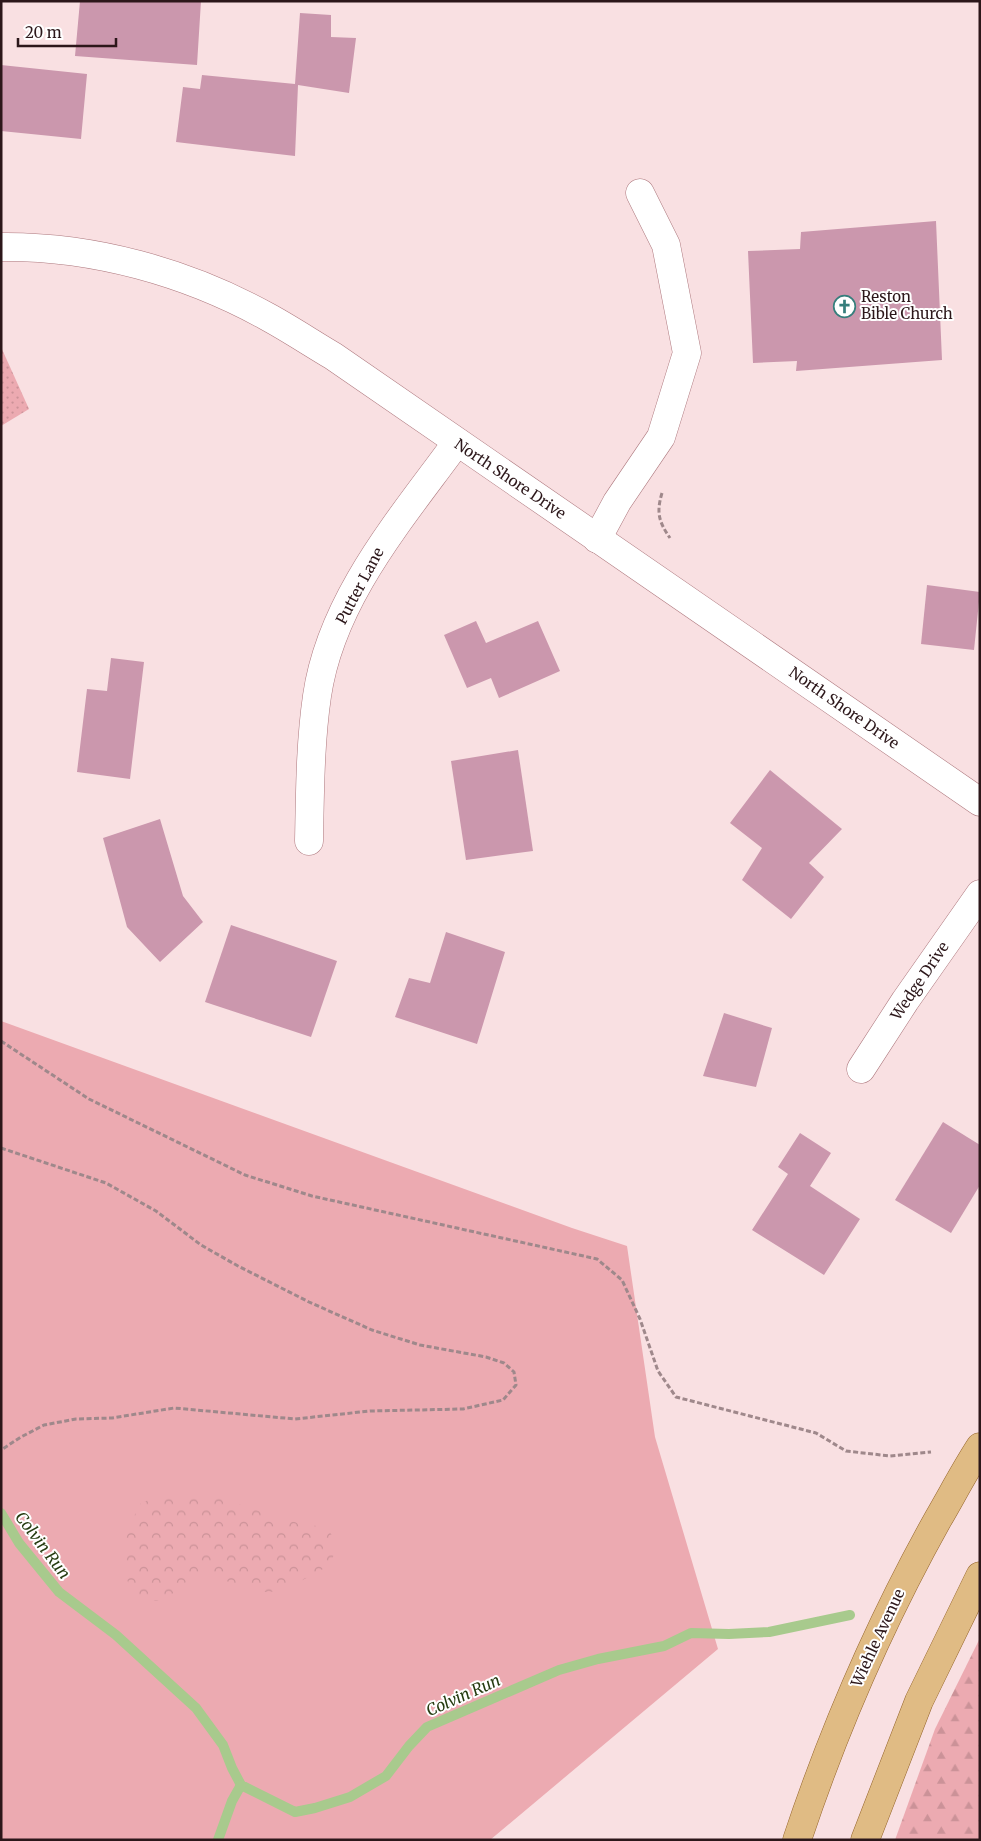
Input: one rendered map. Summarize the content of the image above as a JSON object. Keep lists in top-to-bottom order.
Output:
{
  "streets": {
    "main road": ["Wiehle Avenue"],
    "street": ["North Shore Drive", "Putter Lane", "Wedge Drive"]
  },
  "crossings": [
    ["North Shore Drive", "Putter Lane"]
  ],
  "water": ["Colvin Run"],
  "places": {
    "church": ["Reston Bible Church"]
  },
  "scale_bar": "20 m"
}
